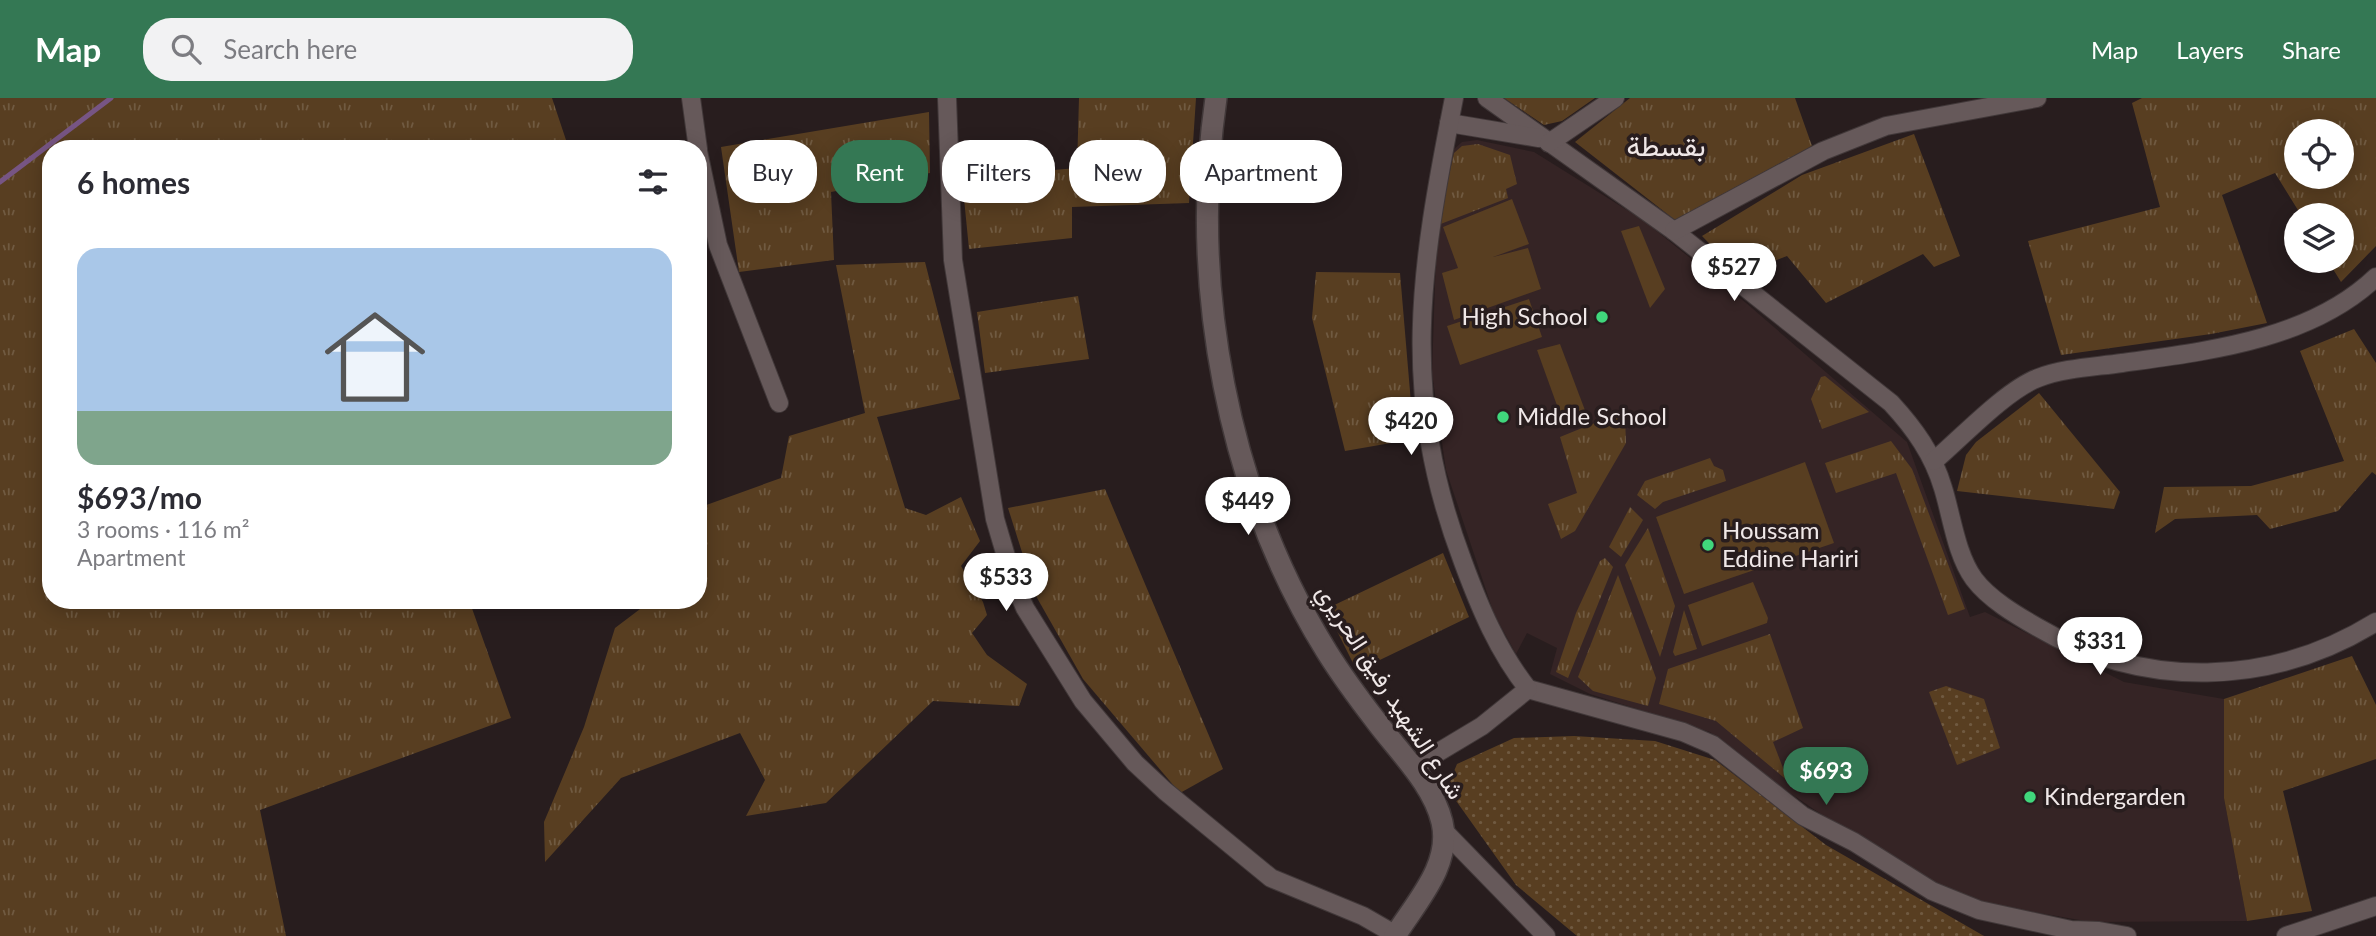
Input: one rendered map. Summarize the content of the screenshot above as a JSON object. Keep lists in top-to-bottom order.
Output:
{
  "streets": {
    "street": ["شارع الشهيد رفيق الحريري"]
  },
  "districts": ["بقسطة"],
  "places": [
    "High School",
    "Middle School",
    "Houssam Eddine Hariri",
    "Kindergarden"
  ],
  "page": {
    "header": "Map",
    "search": "Search here",
    "nav": ["Map", "Layers", "Share"],
    "chip": [
      "Buy",
      "Rent",
      "Filters",
      "New",
      "Apartment"
    ],
    "heading": "6 homes",
    "list": [
      {
        "name": "$693/mo",
        "note": "3 rooms · 116 m² · Apartment"
      }
    ],
    "price": [
      "$527",
      "$420",
      "$449",
      "$533",
      "$331",
      "$693"
    ]
  }
}
